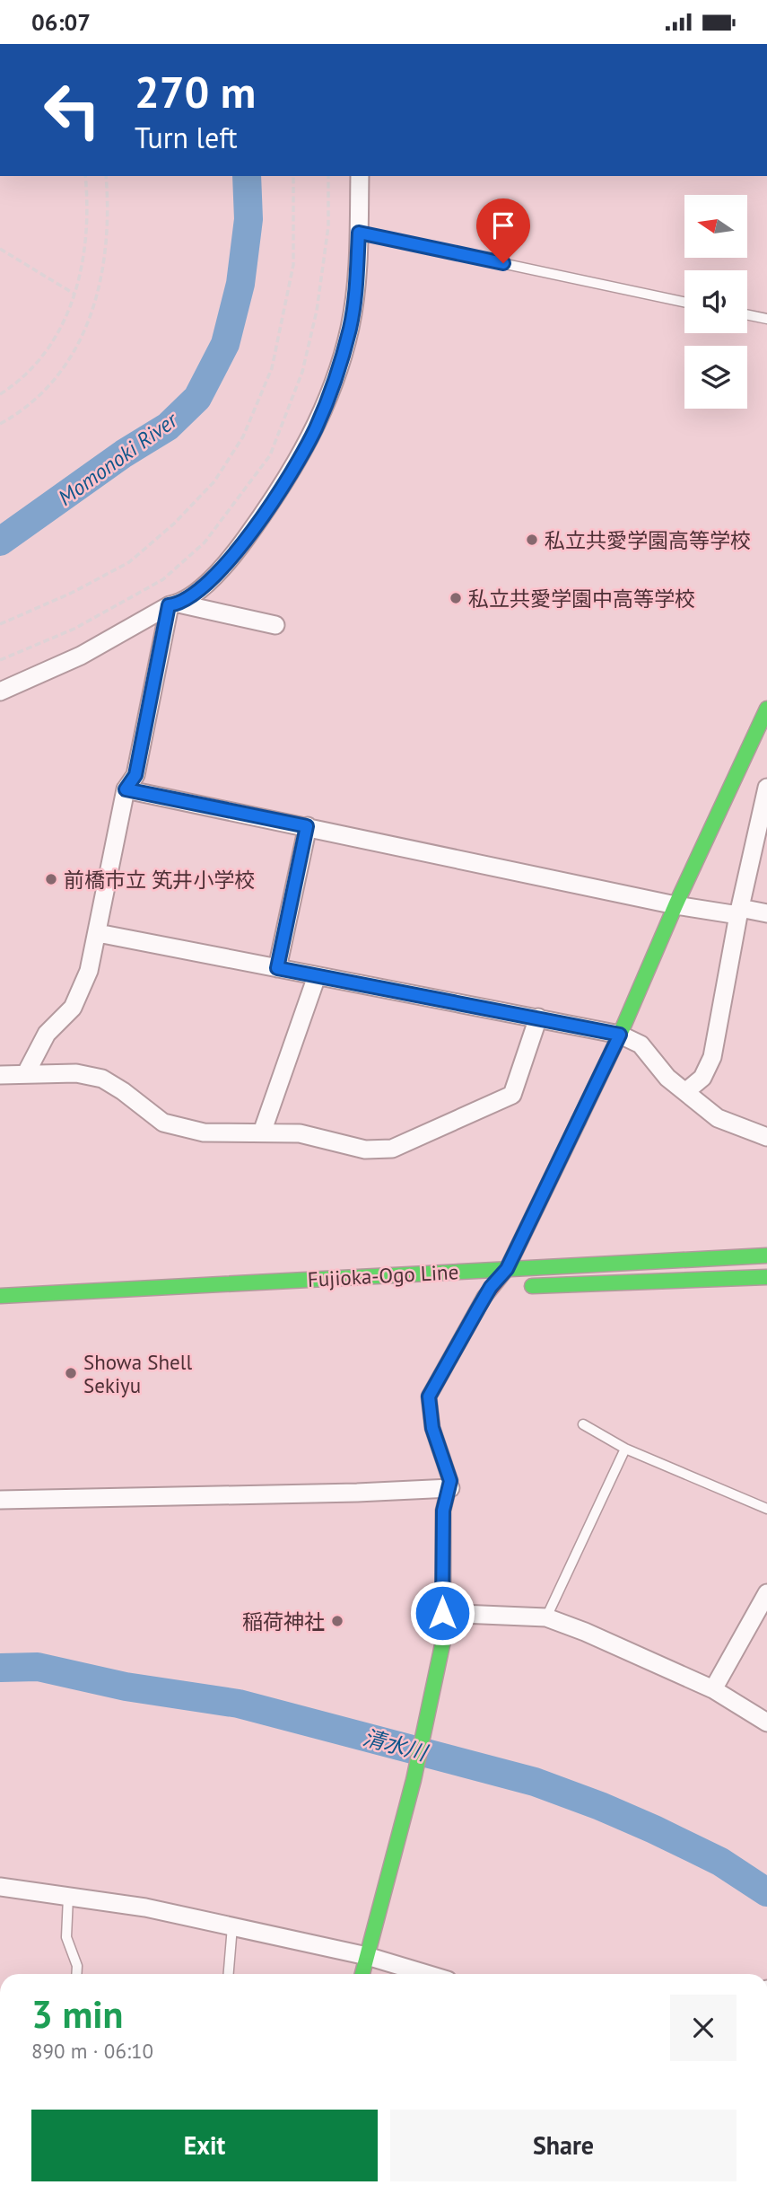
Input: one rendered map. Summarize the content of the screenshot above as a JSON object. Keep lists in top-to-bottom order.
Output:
{
  "streets": {
    "street": ["Fujioka-Ogo Line"]
  },
  "water": ["Momonoki River", "清水川"],
  "places": [
    "私立共愛学園高等学校",
    "私立共愛学園中高等学校",
    "前橋市立 笂井小学校",
    "Showa Shell Sekiyu",
    "稲荷神社"
  ],
  "north": "left",
  "page": {
    "status": "06:07",
    "turn": ["270 m", "Turn left"],
    "heading": ["3 min", "890 m · 06:10"],
    "buttons": ["Exit", "Share"]
  }
}
